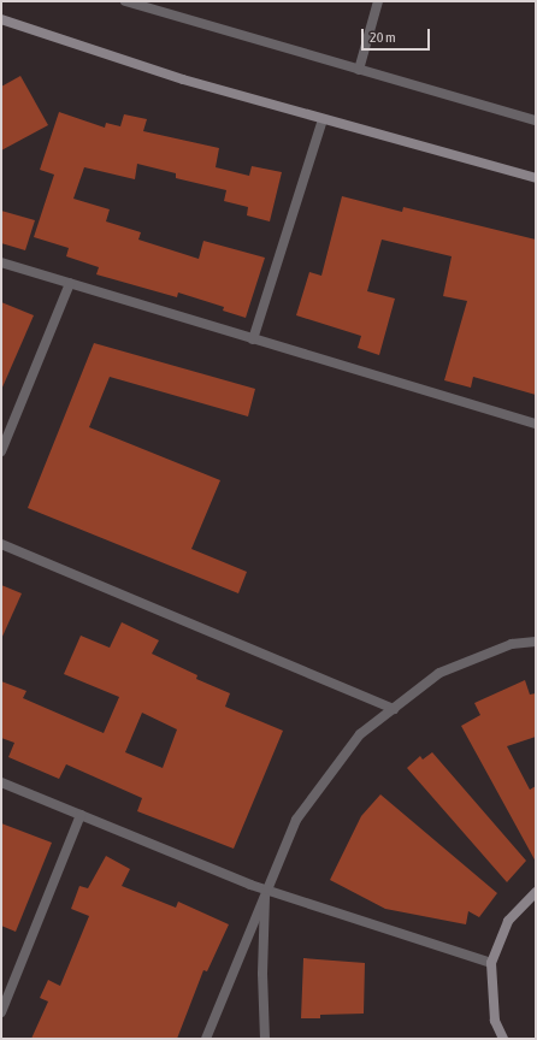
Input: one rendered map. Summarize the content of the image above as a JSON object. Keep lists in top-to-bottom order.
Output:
{
  "scale_bar": "20 m"
}
